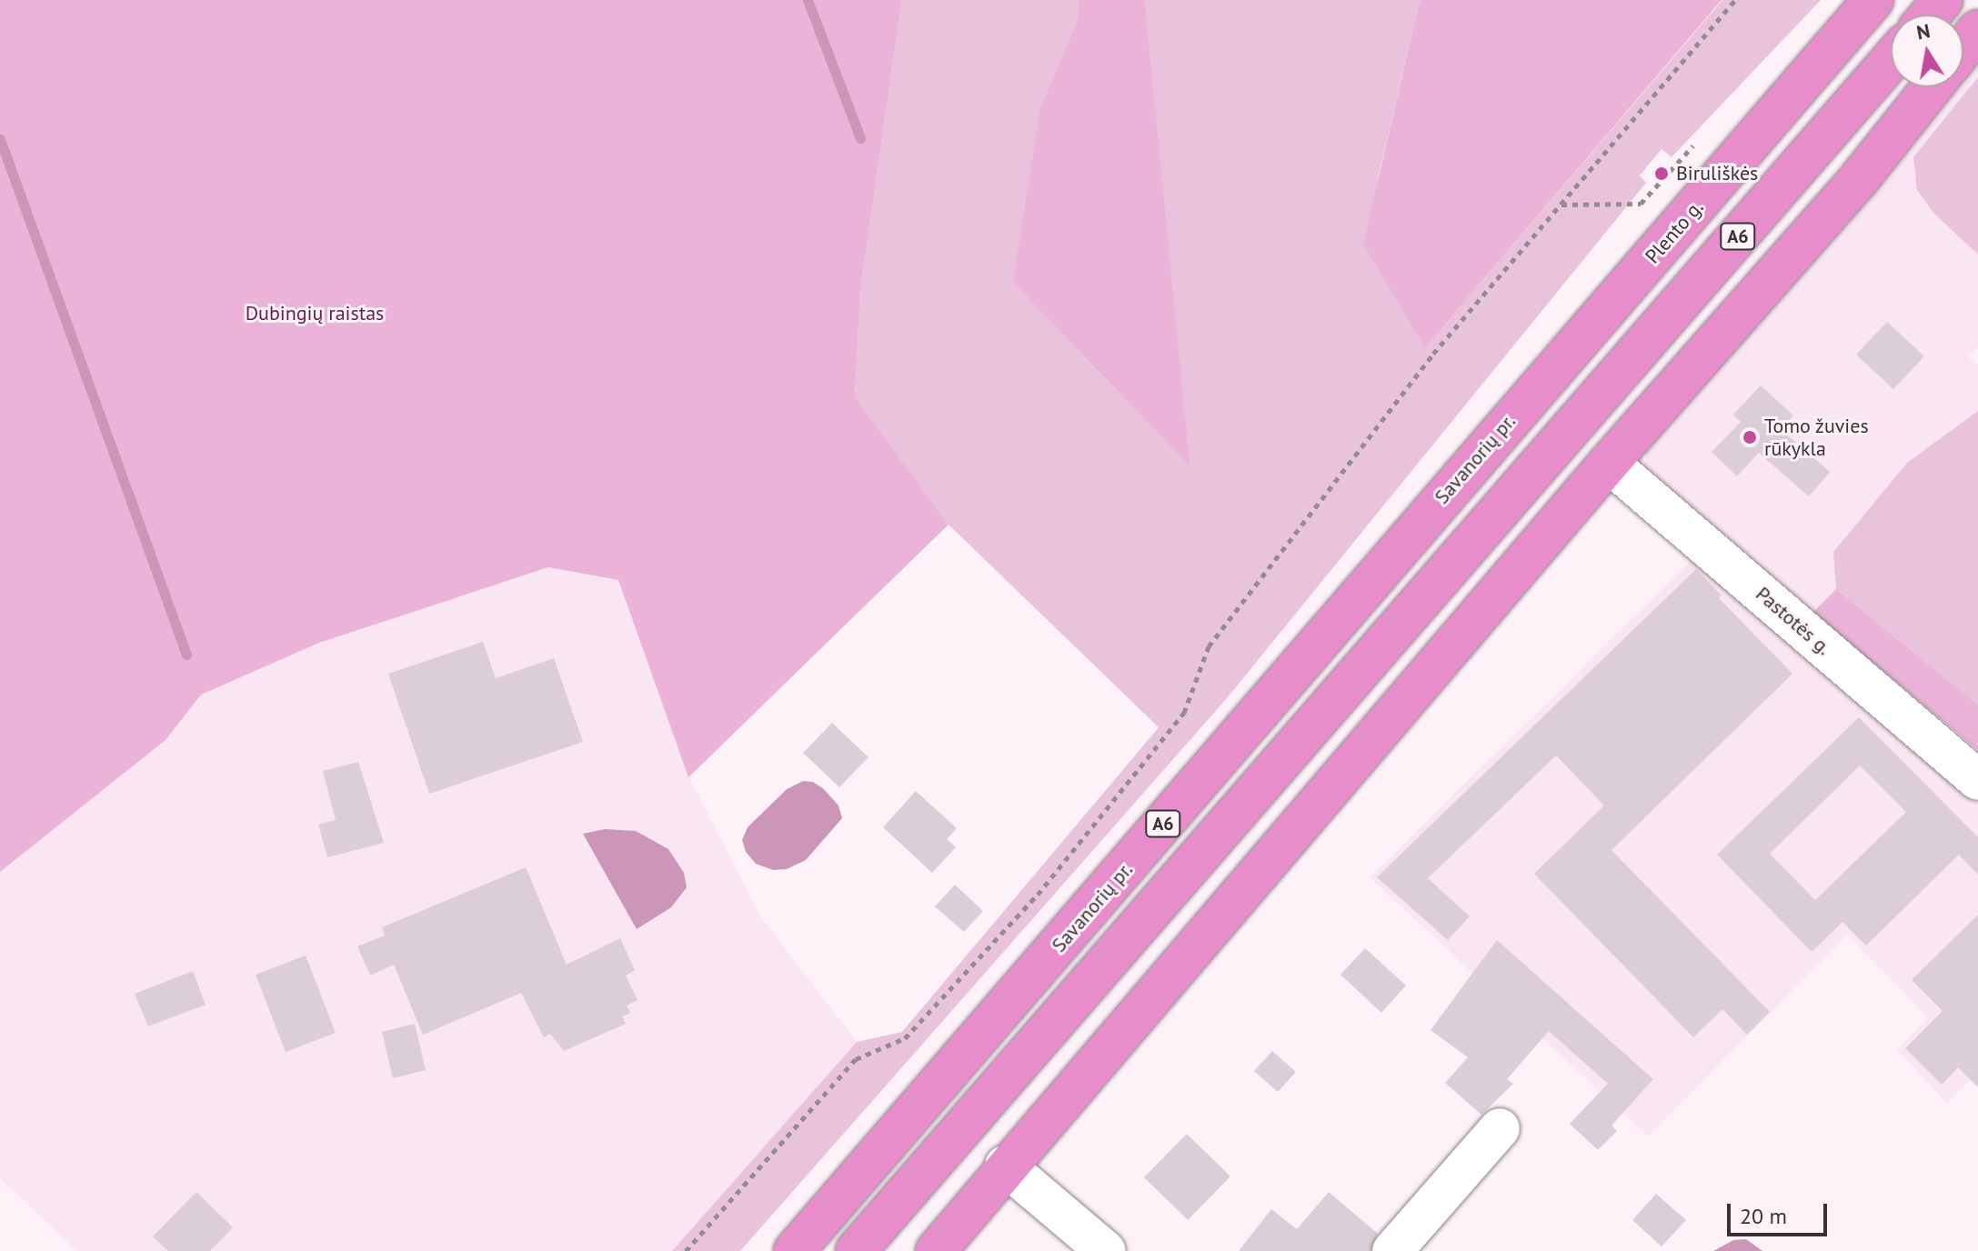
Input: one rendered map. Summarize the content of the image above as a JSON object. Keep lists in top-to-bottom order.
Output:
{
  "streets": {
    "highway": ["Plento g.", "A6", "Savanorių pr."],
    "street": ["Pastotės g."]
  },
  "crossings": [
    ["Plento g.", "Savanorių pr."]
  ],
  "parks": ["Dubingių raistas"],
  "places": ["Biruliškės", "Tomo žuvies rūkykla"],
  "scale_bar": "20 m",
  "north": "top"
}
